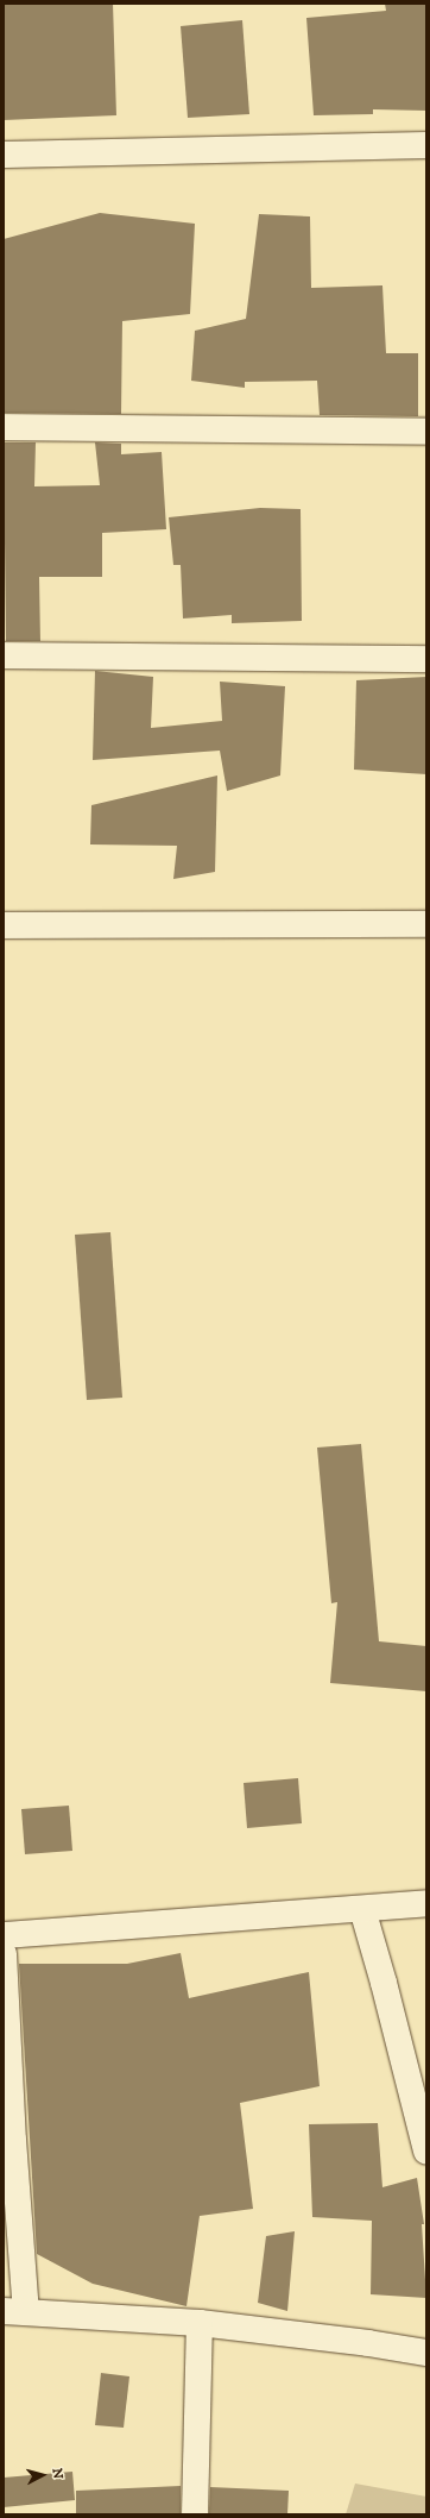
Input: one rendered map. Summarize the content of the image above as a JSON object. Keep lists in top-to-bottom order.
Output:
{
  "north": "right"
}
